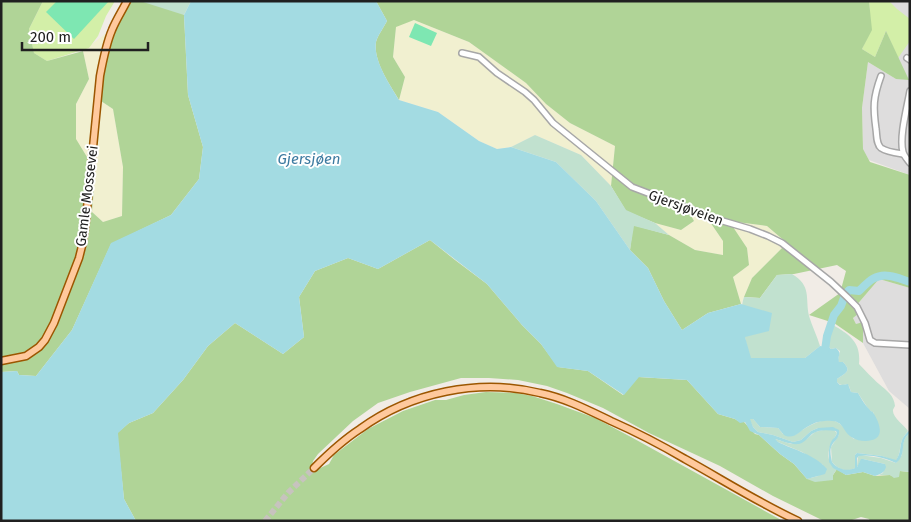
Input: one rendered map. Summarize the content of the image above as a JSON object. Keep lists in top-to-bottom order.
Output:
{
  "streets": {
    "main road": ["Gamle Mossevei"],
    "street": ["Gjersjøveien"]
  },
  "water": ["Gjersjøen"],
  "scale_bar": "200 m"
}
